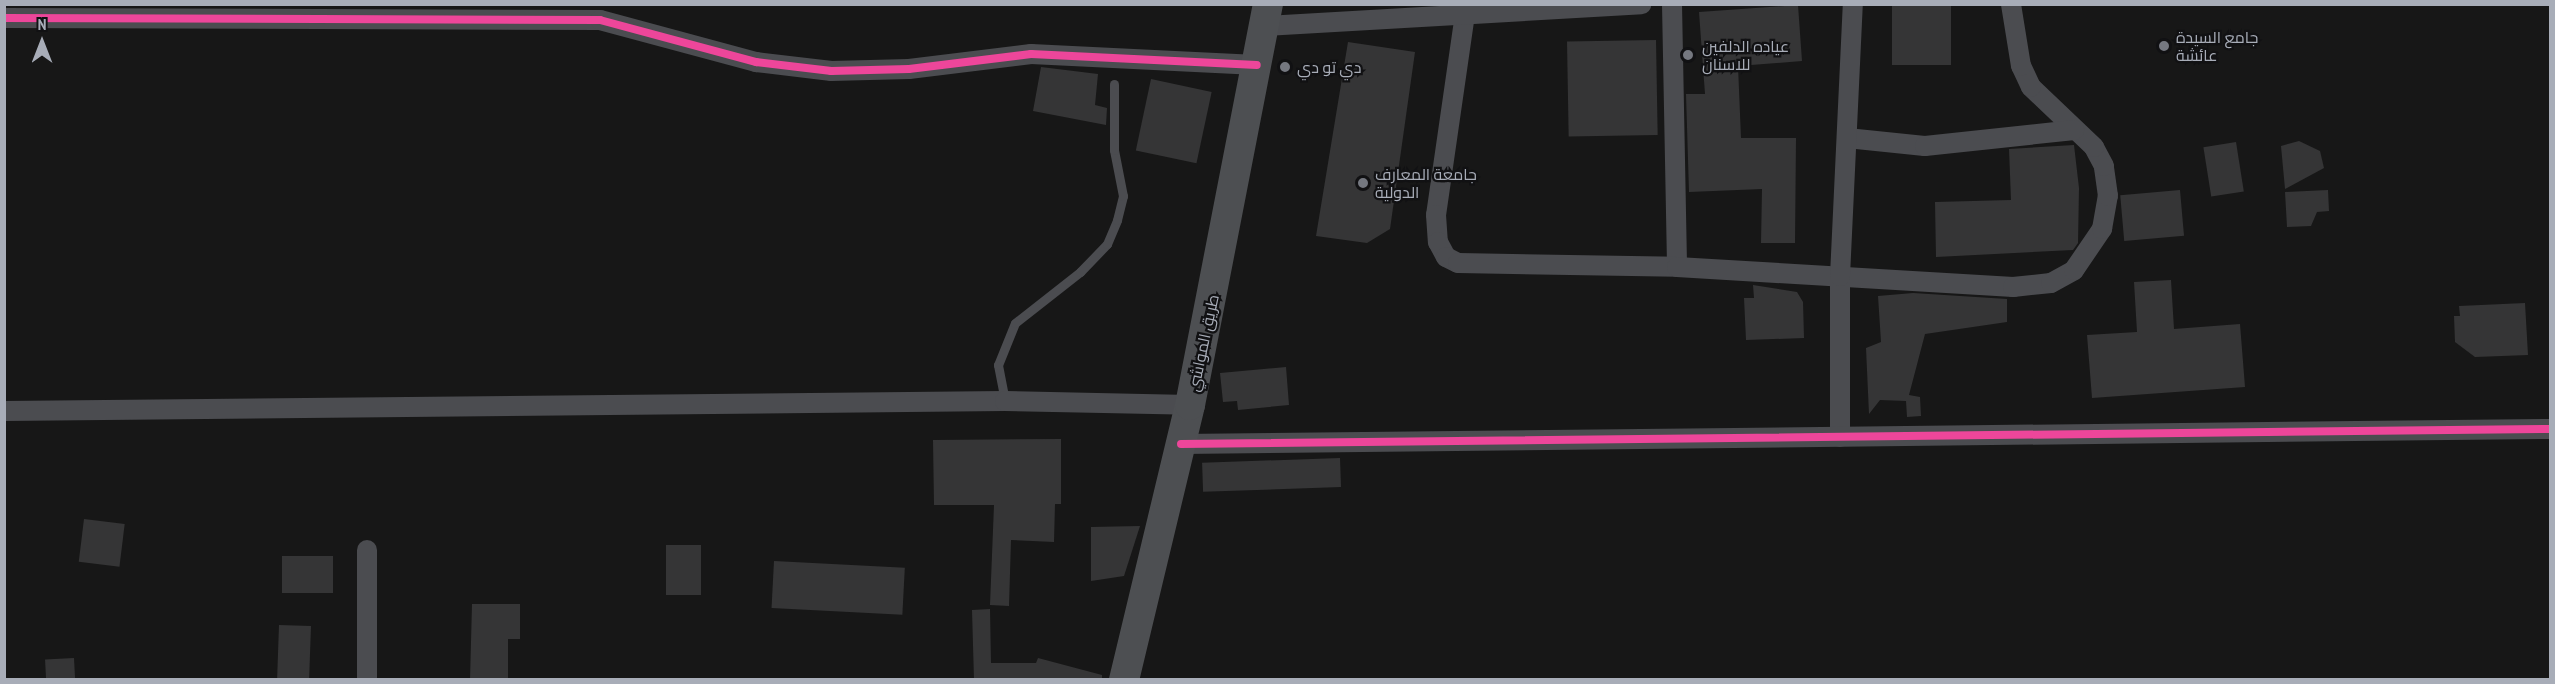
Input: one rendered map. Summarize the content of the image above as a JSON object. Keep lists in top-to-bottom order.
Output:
{
  "streets": {
    "main road": ["طريق المواشي"]
  },
  "places": [
    "جامع السيدة عائشة",
    "عياده الدلفين للاسنان",
    "دي تو دي",
    "جامعة المعارف الدولية"
  ],
  "north": "top"
}
